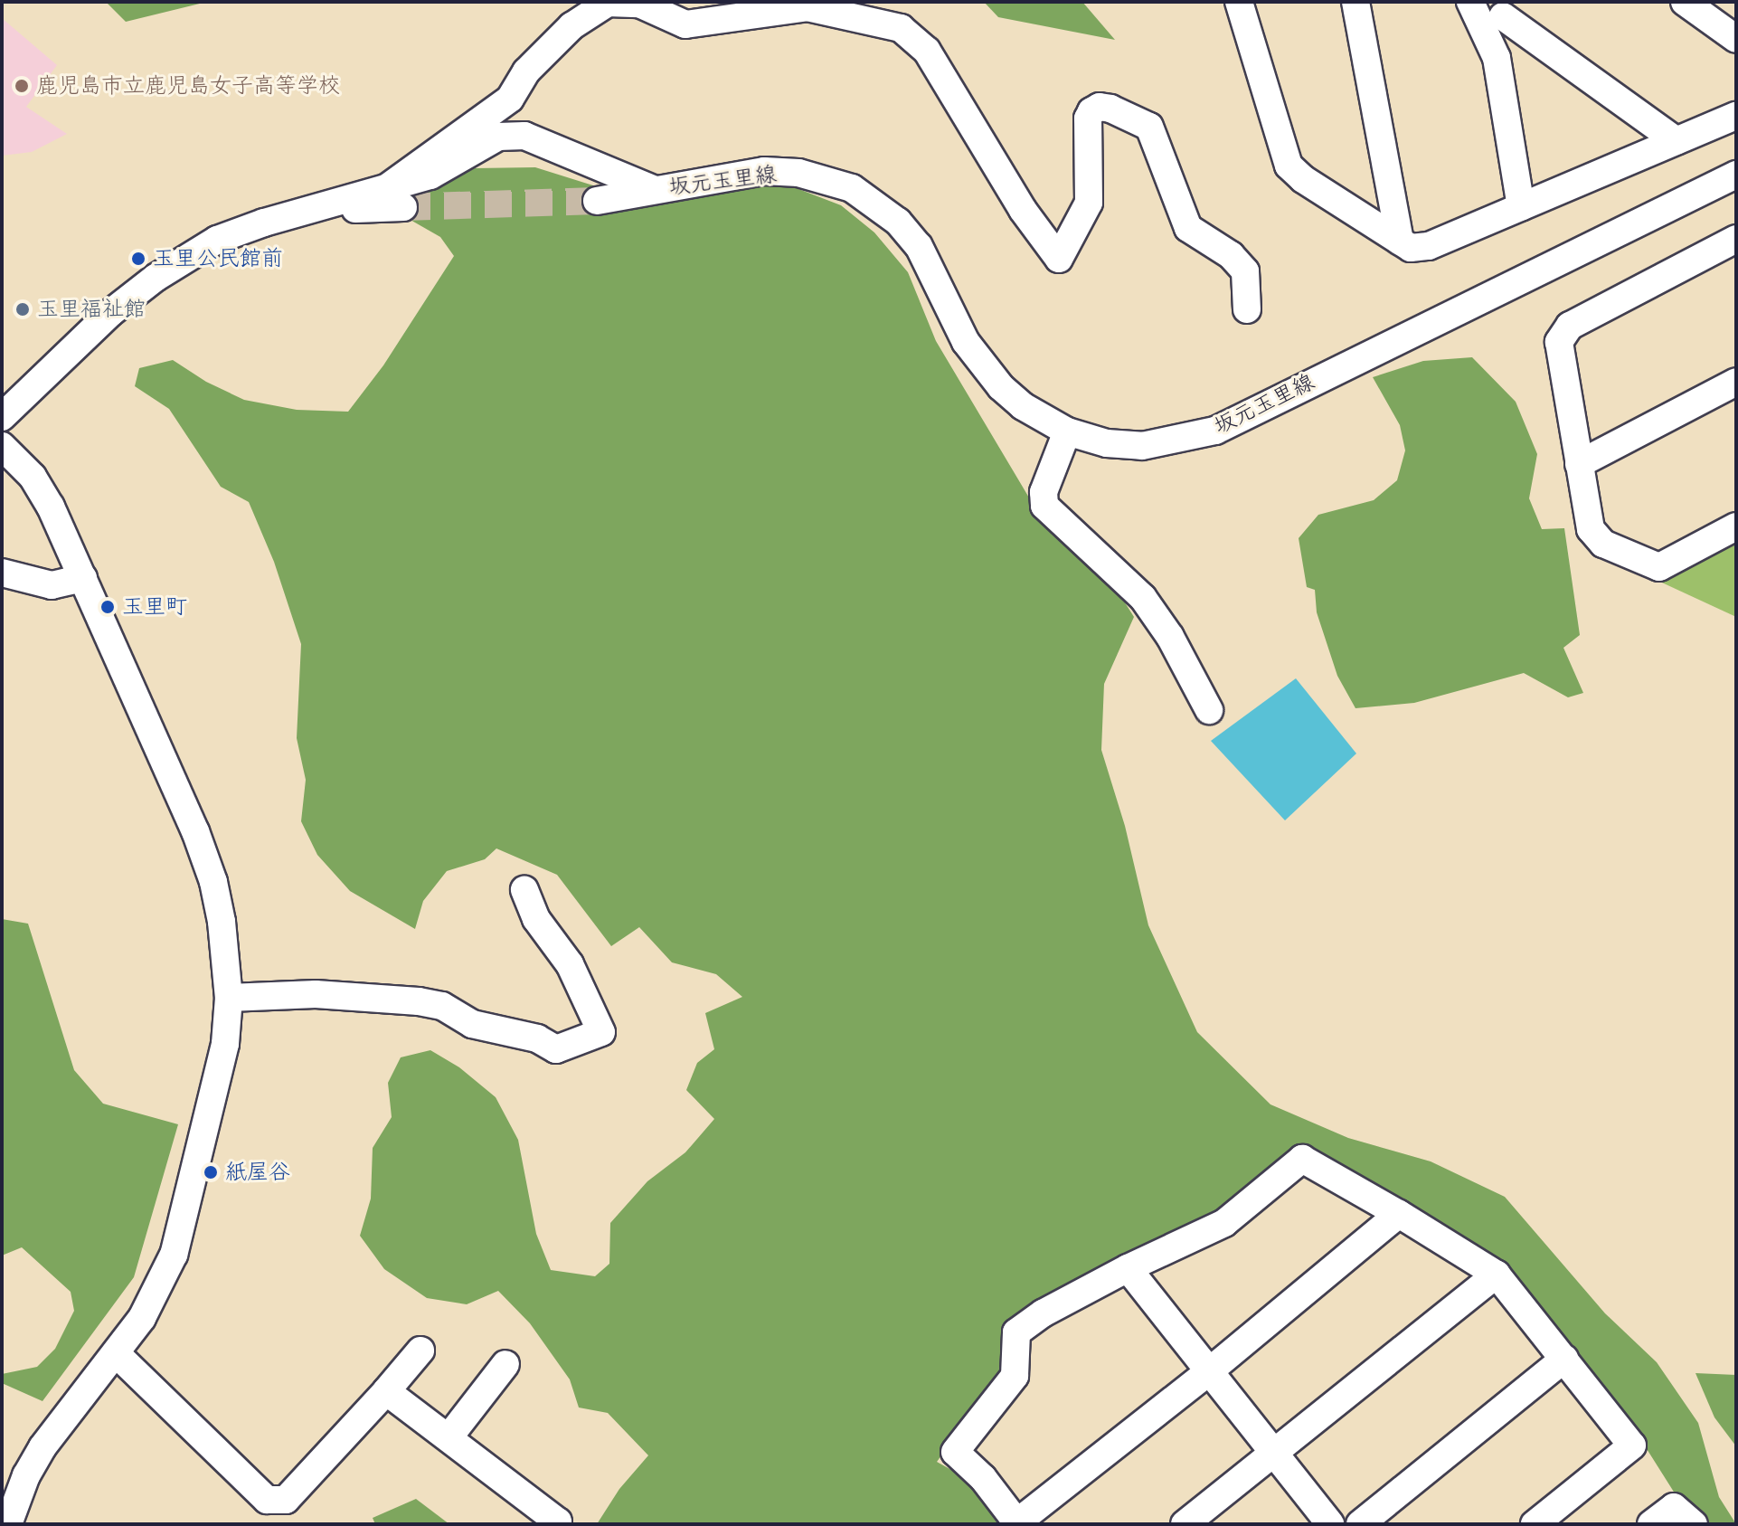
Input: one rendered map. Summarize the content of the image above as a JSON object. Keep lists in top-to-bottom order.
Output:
{
  "streets": {
    "street": ["坂元玉里線"]
  },
  "places": [
    "鹿児島市立鹿児島女子高等学校",
    "玉里公民館前",
    "玉里福祉館",
    "玉里町",
    "紙屋谷"
  ]
}
